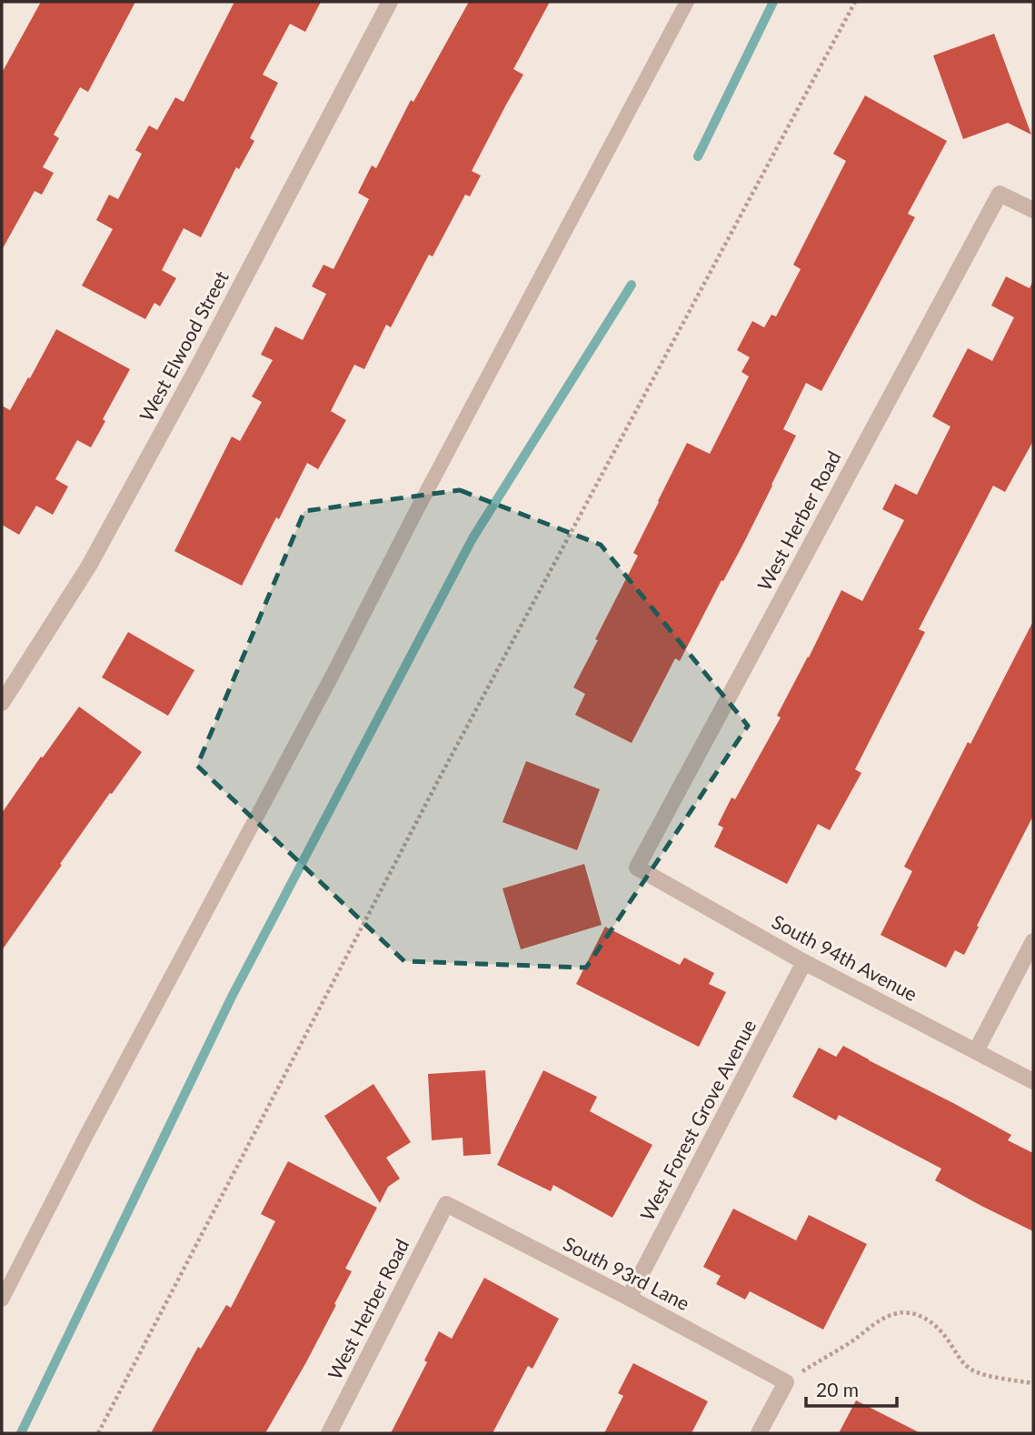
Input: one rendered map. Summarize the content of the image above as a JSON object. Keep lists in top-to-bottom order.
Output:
{
  "streets": {
    "street": [
      "West Elwood Street",
      "West Herber Road",
      "South 94th Avenue",
      "West Forest Grove Avenue",
      "South 93rd Lane"
    ]
  },
  "crossings": [
    ["West Herber Road", "South 94th Avenue"],
    ["West Herber Road", "South 93rd Lane"],
    ["South 94th Avenue", "West Forest Grove Avenue"],
    ["West Forest Grove Avenue", "South 93rd Lane"]
  ],
  "scale_bar": "20 m"
}
